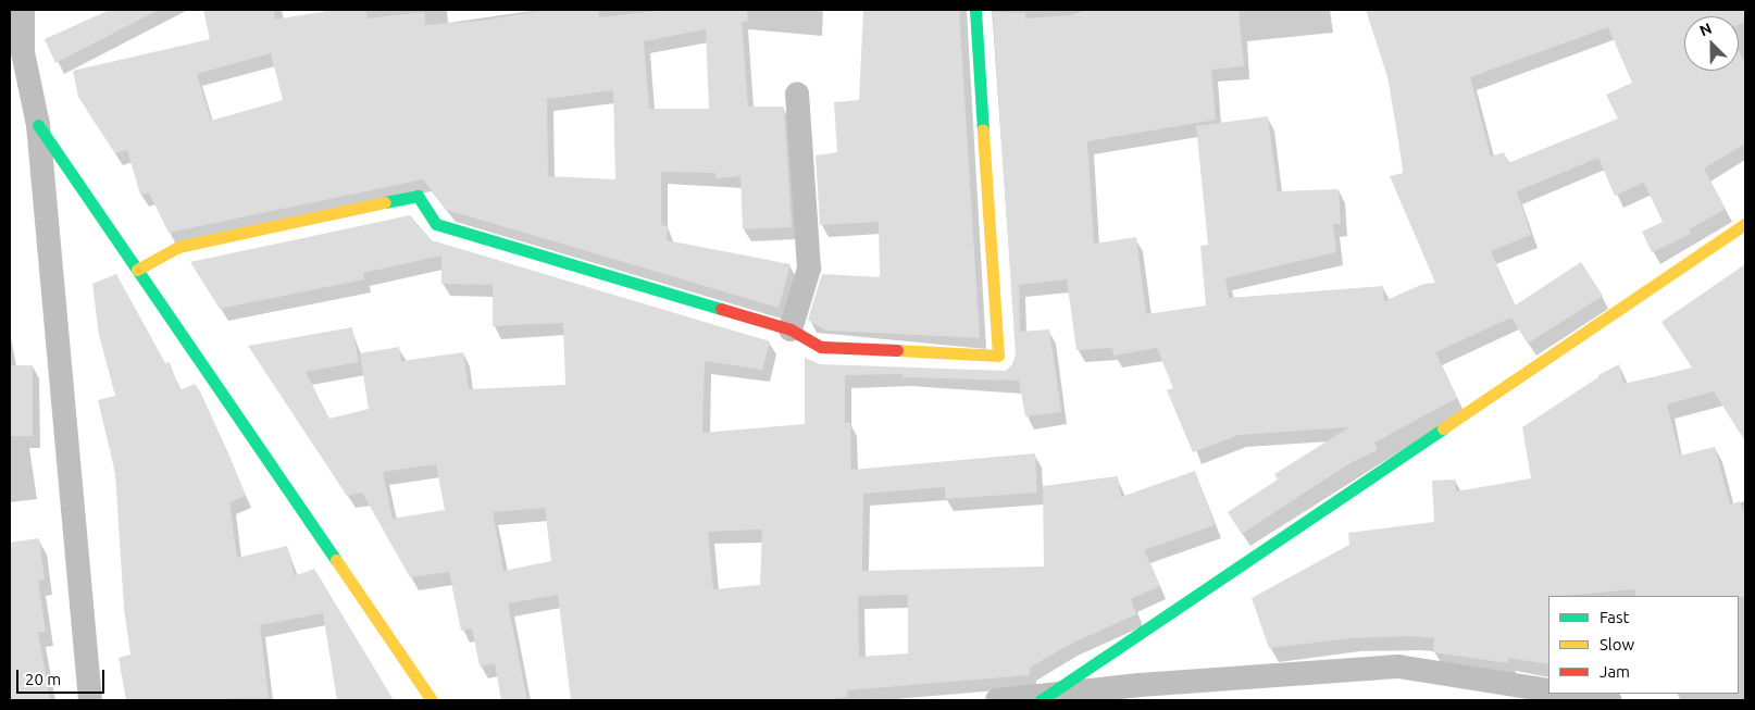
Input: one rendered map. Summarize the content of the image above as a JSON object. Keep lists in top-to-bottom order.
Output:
{
  "legend": ["Fast", "Slow", "Jam"],
  "scale_bar": "20 m",
  "north": "top left"
}
